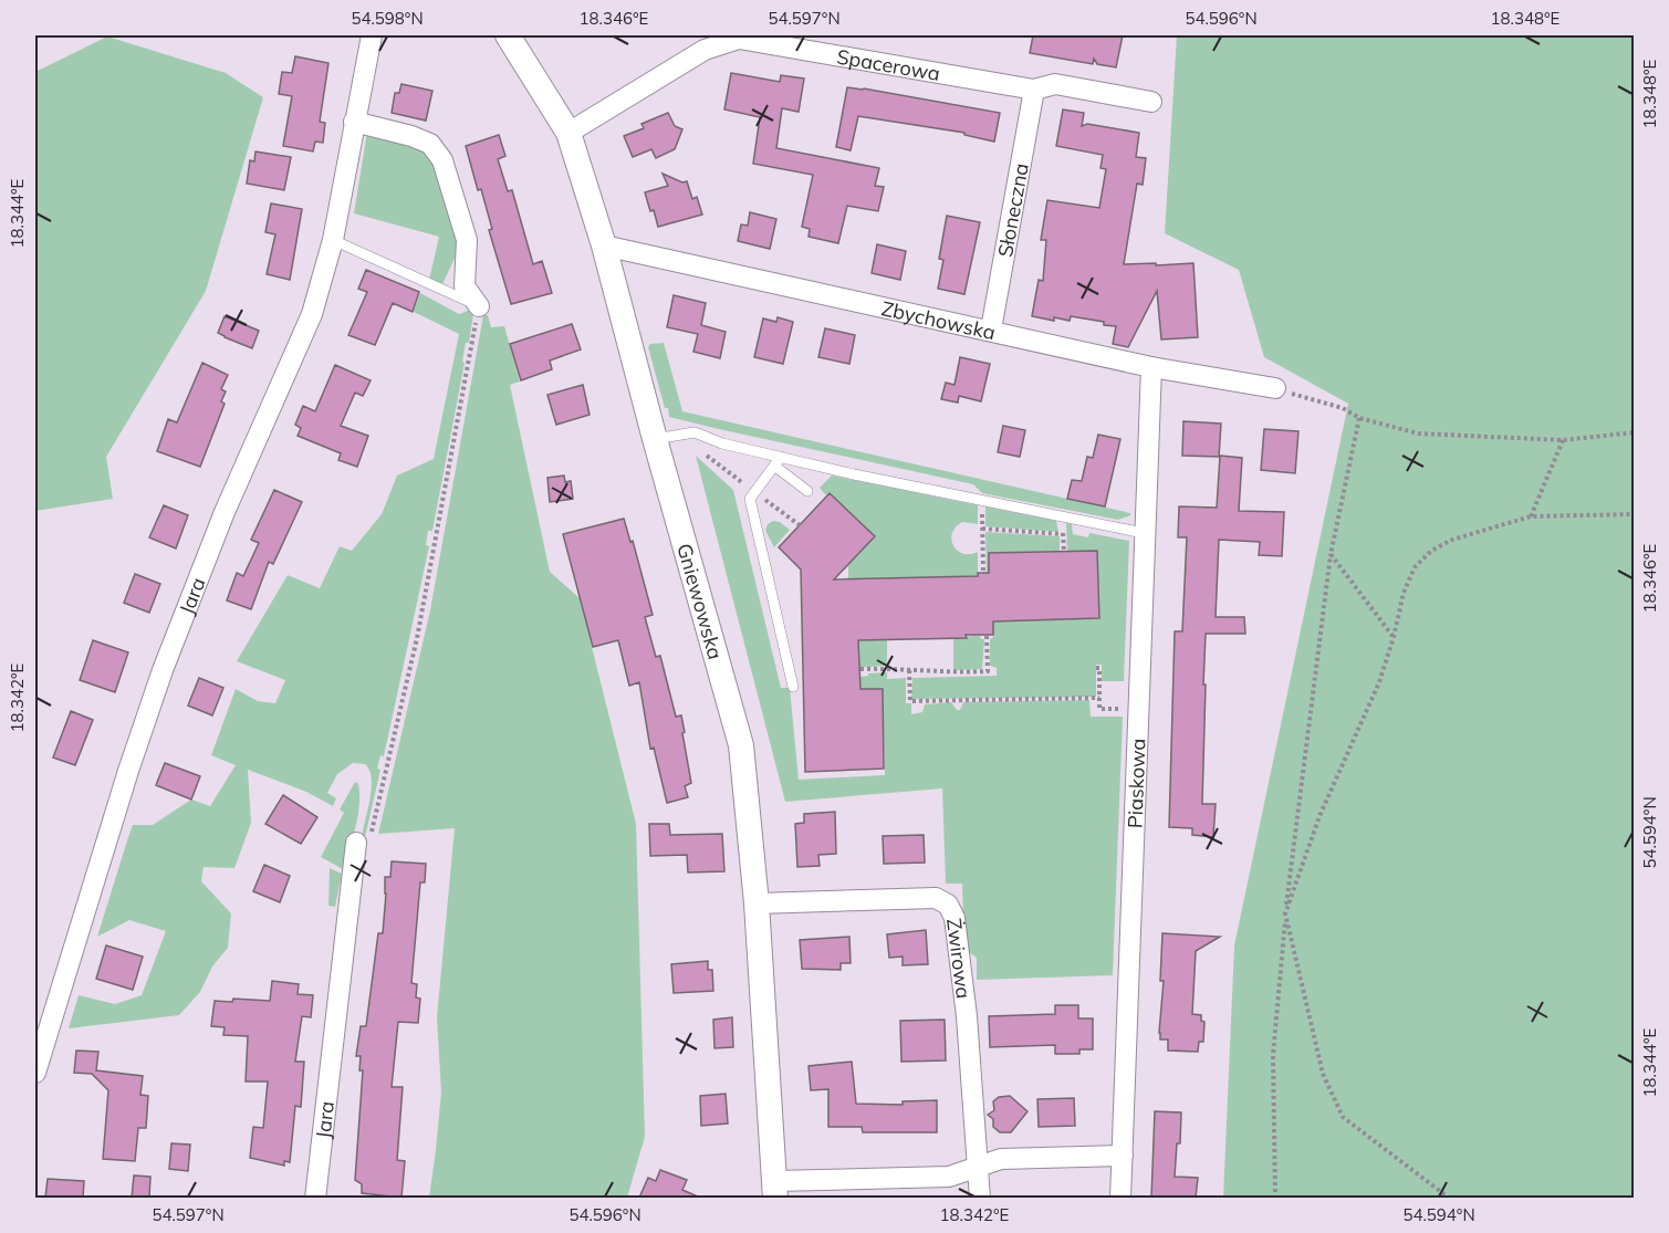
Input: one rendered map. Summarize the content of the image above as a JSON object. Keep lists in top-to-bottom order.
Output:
{
  "streets": {
    "street": [
      "Spacerowa",
      "Słoneczna",
      "Zbychowska",
      "Jara",
      "Gniewowska",
      "Piaskowa",
      "Żwirowa"
    ]
  },
  "crossings": [
    ["Spacerowa", "Słoneczna"],
    ["Spacerowa", "Gniewowska"],
    ["Słoneczna", "Zbychowska"],
    ["Zbychowska", "Gniewowska"],
    ["Zbychowska", "Piaskowa"],
    ["Gniewowska", "Żwirowa"]
  ],
  "coordinates": [
    "54.598°N",
    "18.346°E",
    "54.597°N",
    "54.596°N",
    "18.348°E",
    "18.344°E",
    "18.342°E",
    "54.594°N"
  ]
}
